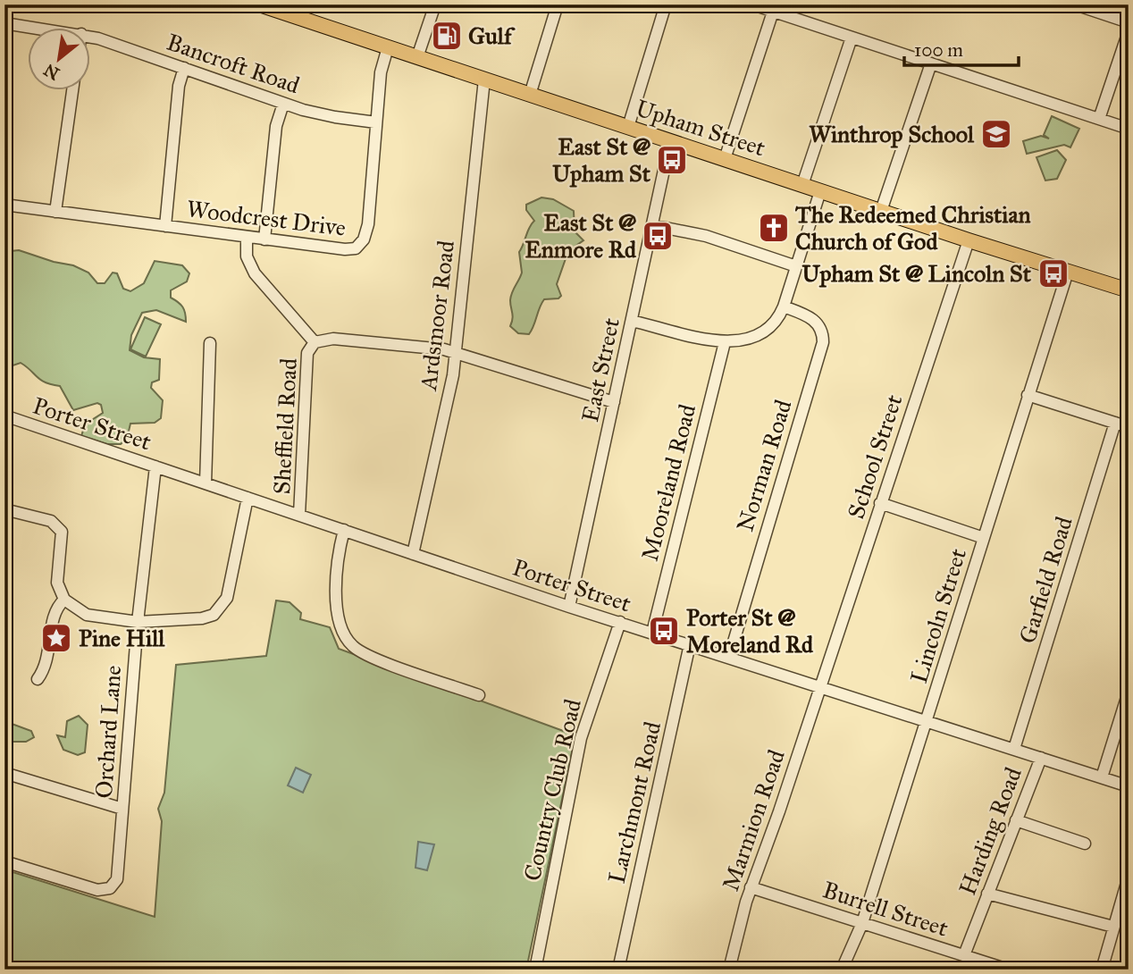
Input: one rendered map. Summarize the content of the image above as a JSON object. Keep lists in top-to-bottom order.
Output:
{
  "streets": {
    "main road": ["Upham Street"],
    "street": [
      "Bancroft Road",
      "Woodcrest Drive",
      "Ardsmoor Road",
      "East Street",
      "Porter Street",
      "Sheffield Road",
      "School Street",
      "Norman Road",
      "Mooreland Road",
      "Garfield Road",
      "Lincoln Street",
      "Orchard Lane",
      "Country Club Road",
      "Larchmont Road",
      "Marmion Road",
      "Harding Road",
      "Burrell Street"
    ]
  },
  "crossings": [
    ["Bancroft Road", "Woodcrest Drive"],
    ["Upham Street", "Woodcrest Drive"],
    ["Upham Street", "Ardsmoor Road"],
    ["Upham Street", "East Street"],
    ["Upham Street", "School Street"],
    ["Upham Street", "Lincoln Street"],
    ["Woodcrest Drive", "Sheffield Road"],
    ["Ardsmoor Road", "Porter Street"],
    ["Ardsmoor Road", "Sheffield Road"],
    ["East Street", "Porter Street"],
    ["East Street", "Sheffield Road"],
    ["Porter Street", "Sheffield Road"],
    ["Porter Street", "School Street"],
    ["Porter Street", "Norman Road"],
    ["Porter Street", "Mooreland Road"],
    ["Porter Street", "Garfield Road"],
    ["Porter Street", "Lincoln Street"],
    ["Porter Street", "Orchard Lane"],
    ["Porter Street", "Country Club Road"],
    ["Porter Street", "Larchmont Road"],
    ["Porter Street", "Marmion Road"],
    ["Porter Street", "Harding Road"],
    ["School Street", "Marmion Road"],
    ["Lincoln Street", "Burrell Street"],
    ["Marmion Road", "Burrell Street"],
    ["Harding Road", "Burrell Street"]
  ],
  "places": {
    "fuel station": ["Gulf"],
    "school or university": ["Winthrop School"],
    "bus stop": [
      "East St @ Upham St",
      "East St @ Enmore Rd",
      "Upham St @ Lincoln St",
      "Porter St @ Moreland Rd"
    ],
    "church": ["The Redeemed Christian Church of God"],
    "place": ["Pine Hill"]
  },
  "scale_bar": "100 m",
  "north": "bottom left"
}
